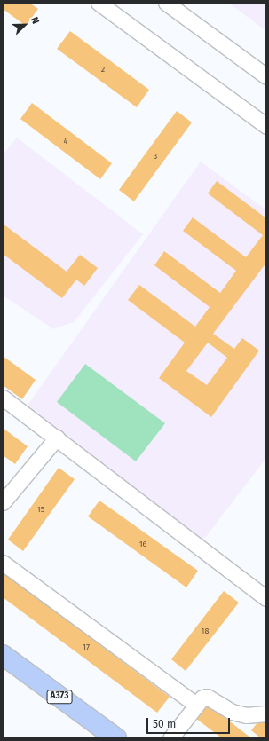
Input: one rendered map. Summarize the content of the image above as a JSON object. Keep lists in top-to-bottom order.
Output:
{
  "streets": {
    "highway": ["A373"]
  },
  "house_numbers": [
    "2",
    "4",
    "3",
    "15",
    "16",
    "18",
    "17"
  ],
  "scale_bar": "50 m",
  "north": "top right"
}
